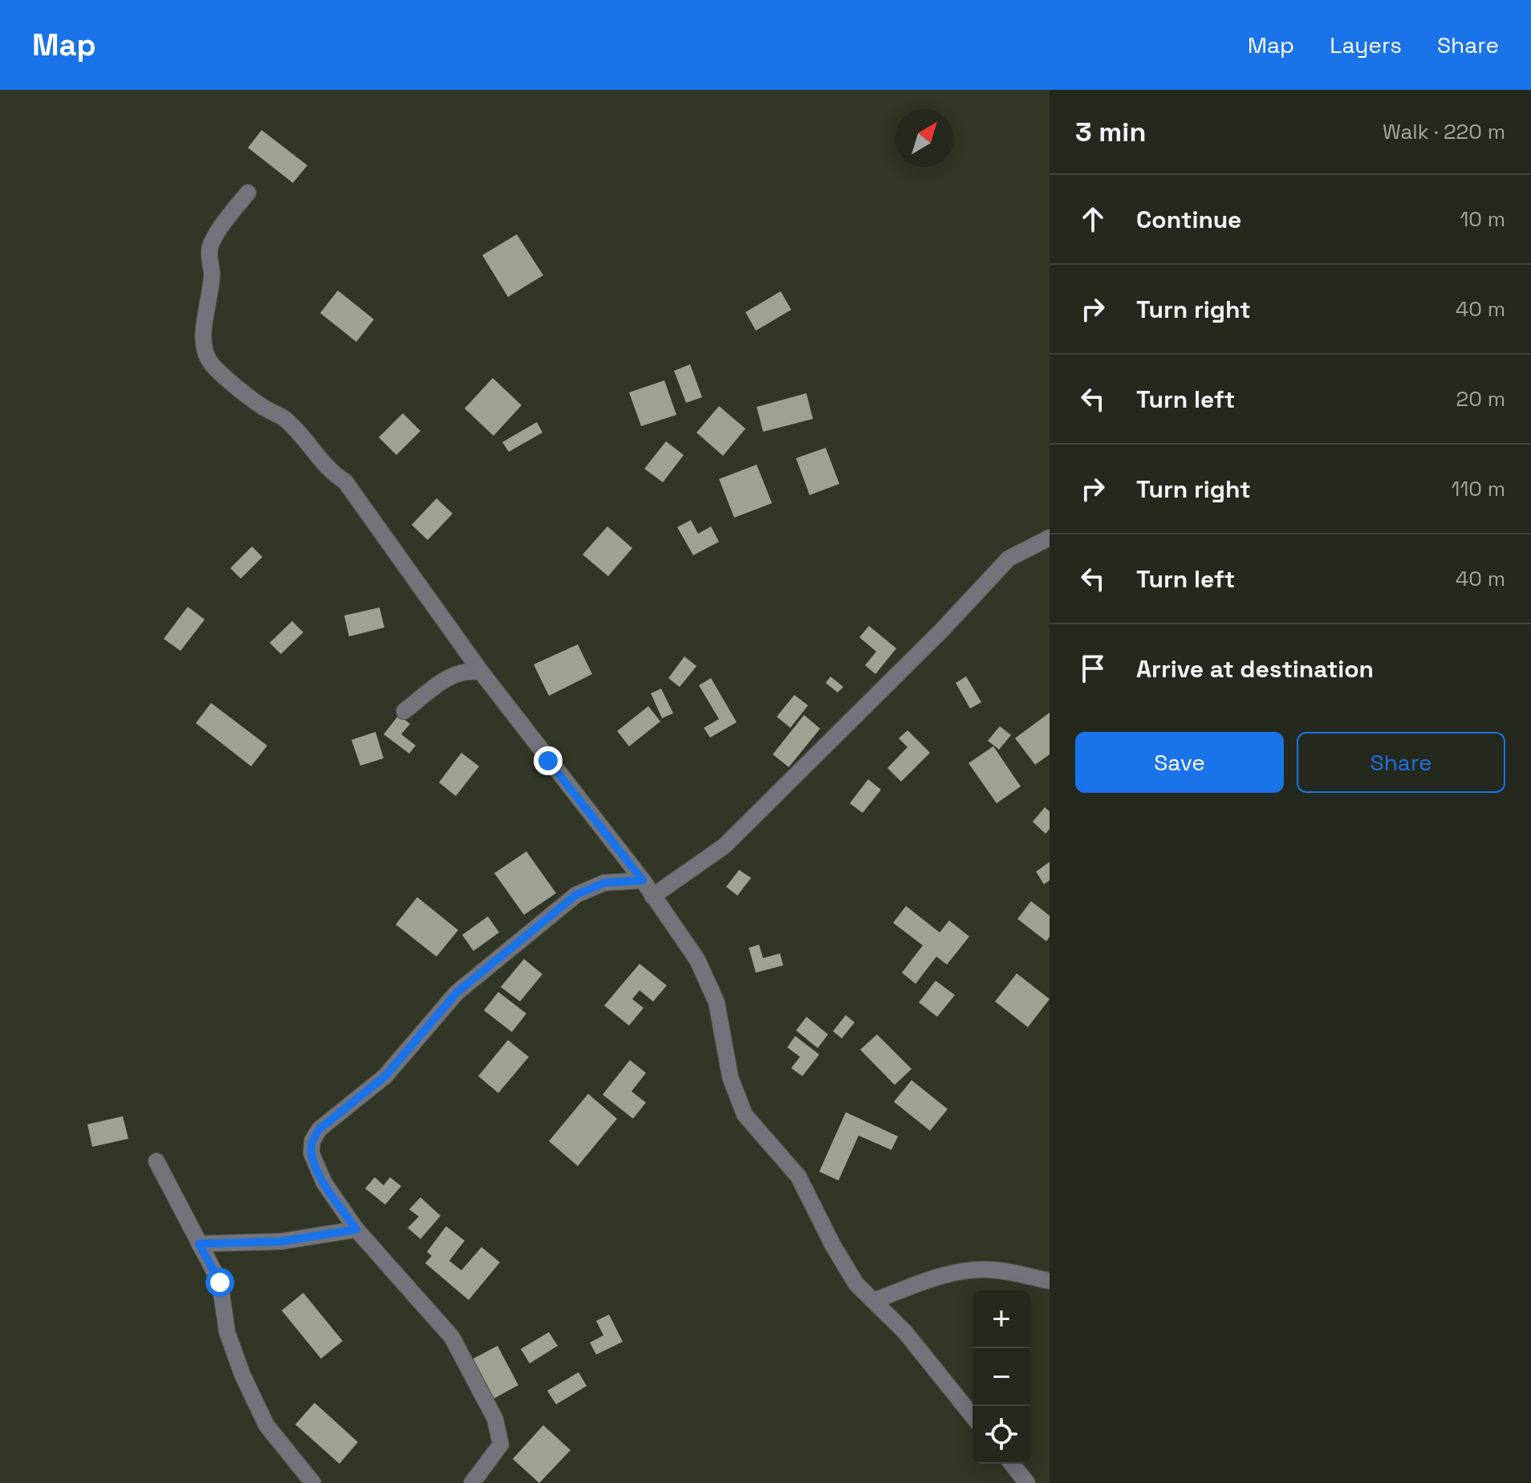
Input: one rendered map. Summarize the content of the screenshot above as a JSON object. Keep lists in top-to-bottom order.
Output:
{
  "north": "top right",
  "page": {
    "header": "Map",
    "nav": ["Map", "Layers", "Share"],
    "heading": ["3 min", "Walk · 220 m"],
    "list": [
      ["Continue", "10 m"],
      ["Turn right", "40 m"],
      ["Turn left", "20 m"],
      ["Turn right", "110 m"],
      ["Turn left", "40 m"],
      "Arrive at destination"
    ],
    "buttons": ["Save", "Share"],
    "map_buttons": ["+", "−"]
  }
}
